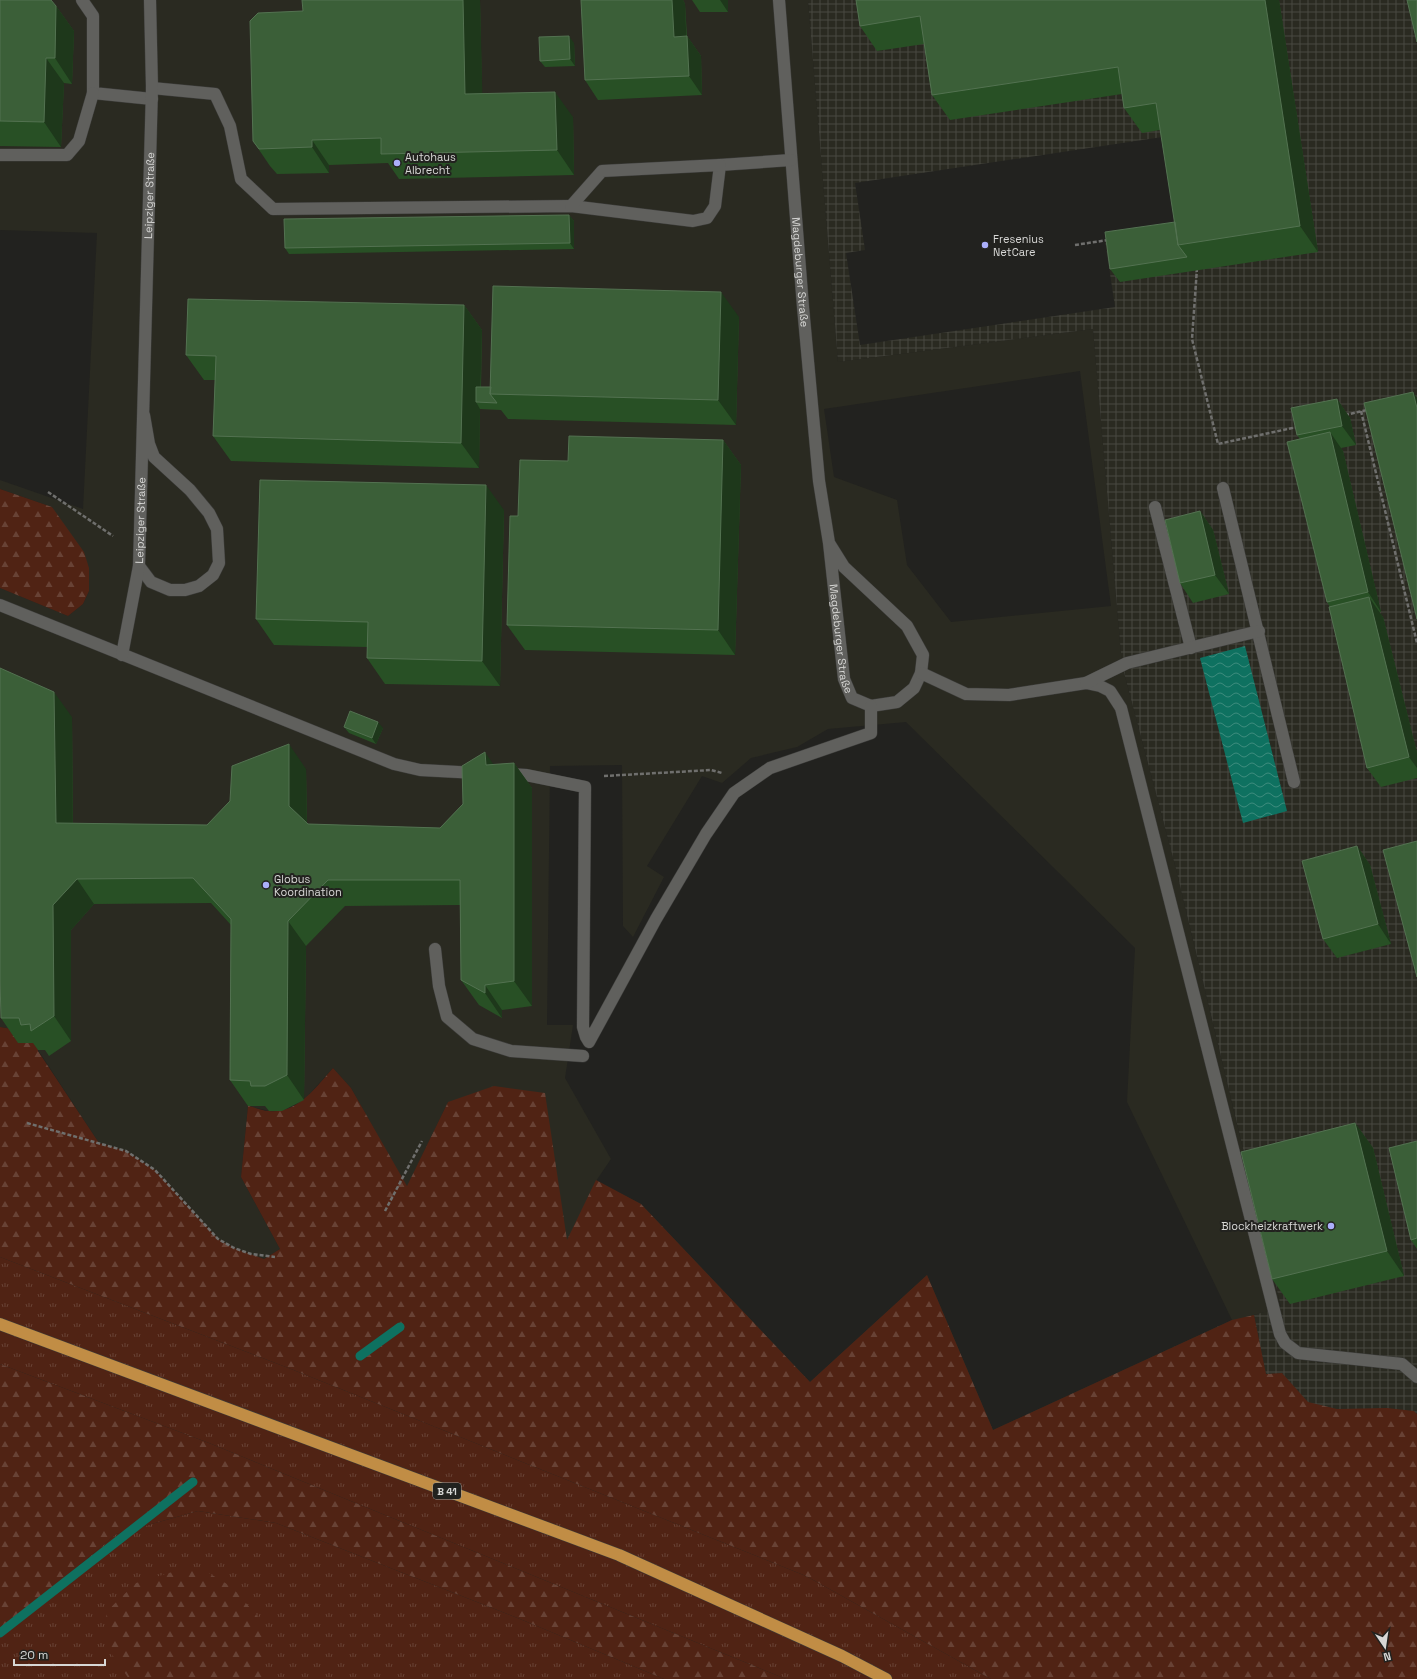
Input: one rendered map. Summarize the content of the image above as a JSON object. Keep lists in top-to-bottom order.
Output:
{
  "streets": {
    "highway": ["B 41"],
    "street": ["Leipziger Straße", "Magdeburger Straße"]
  },
  "places": [
    "Autohaus Albrecht",
    "Fresenius NetCare",
    "Globus Koordination",
    "Blockheizkraftwerk"
  ],
  "scale_bar": "20 m",
  "north": "bottom"
}
